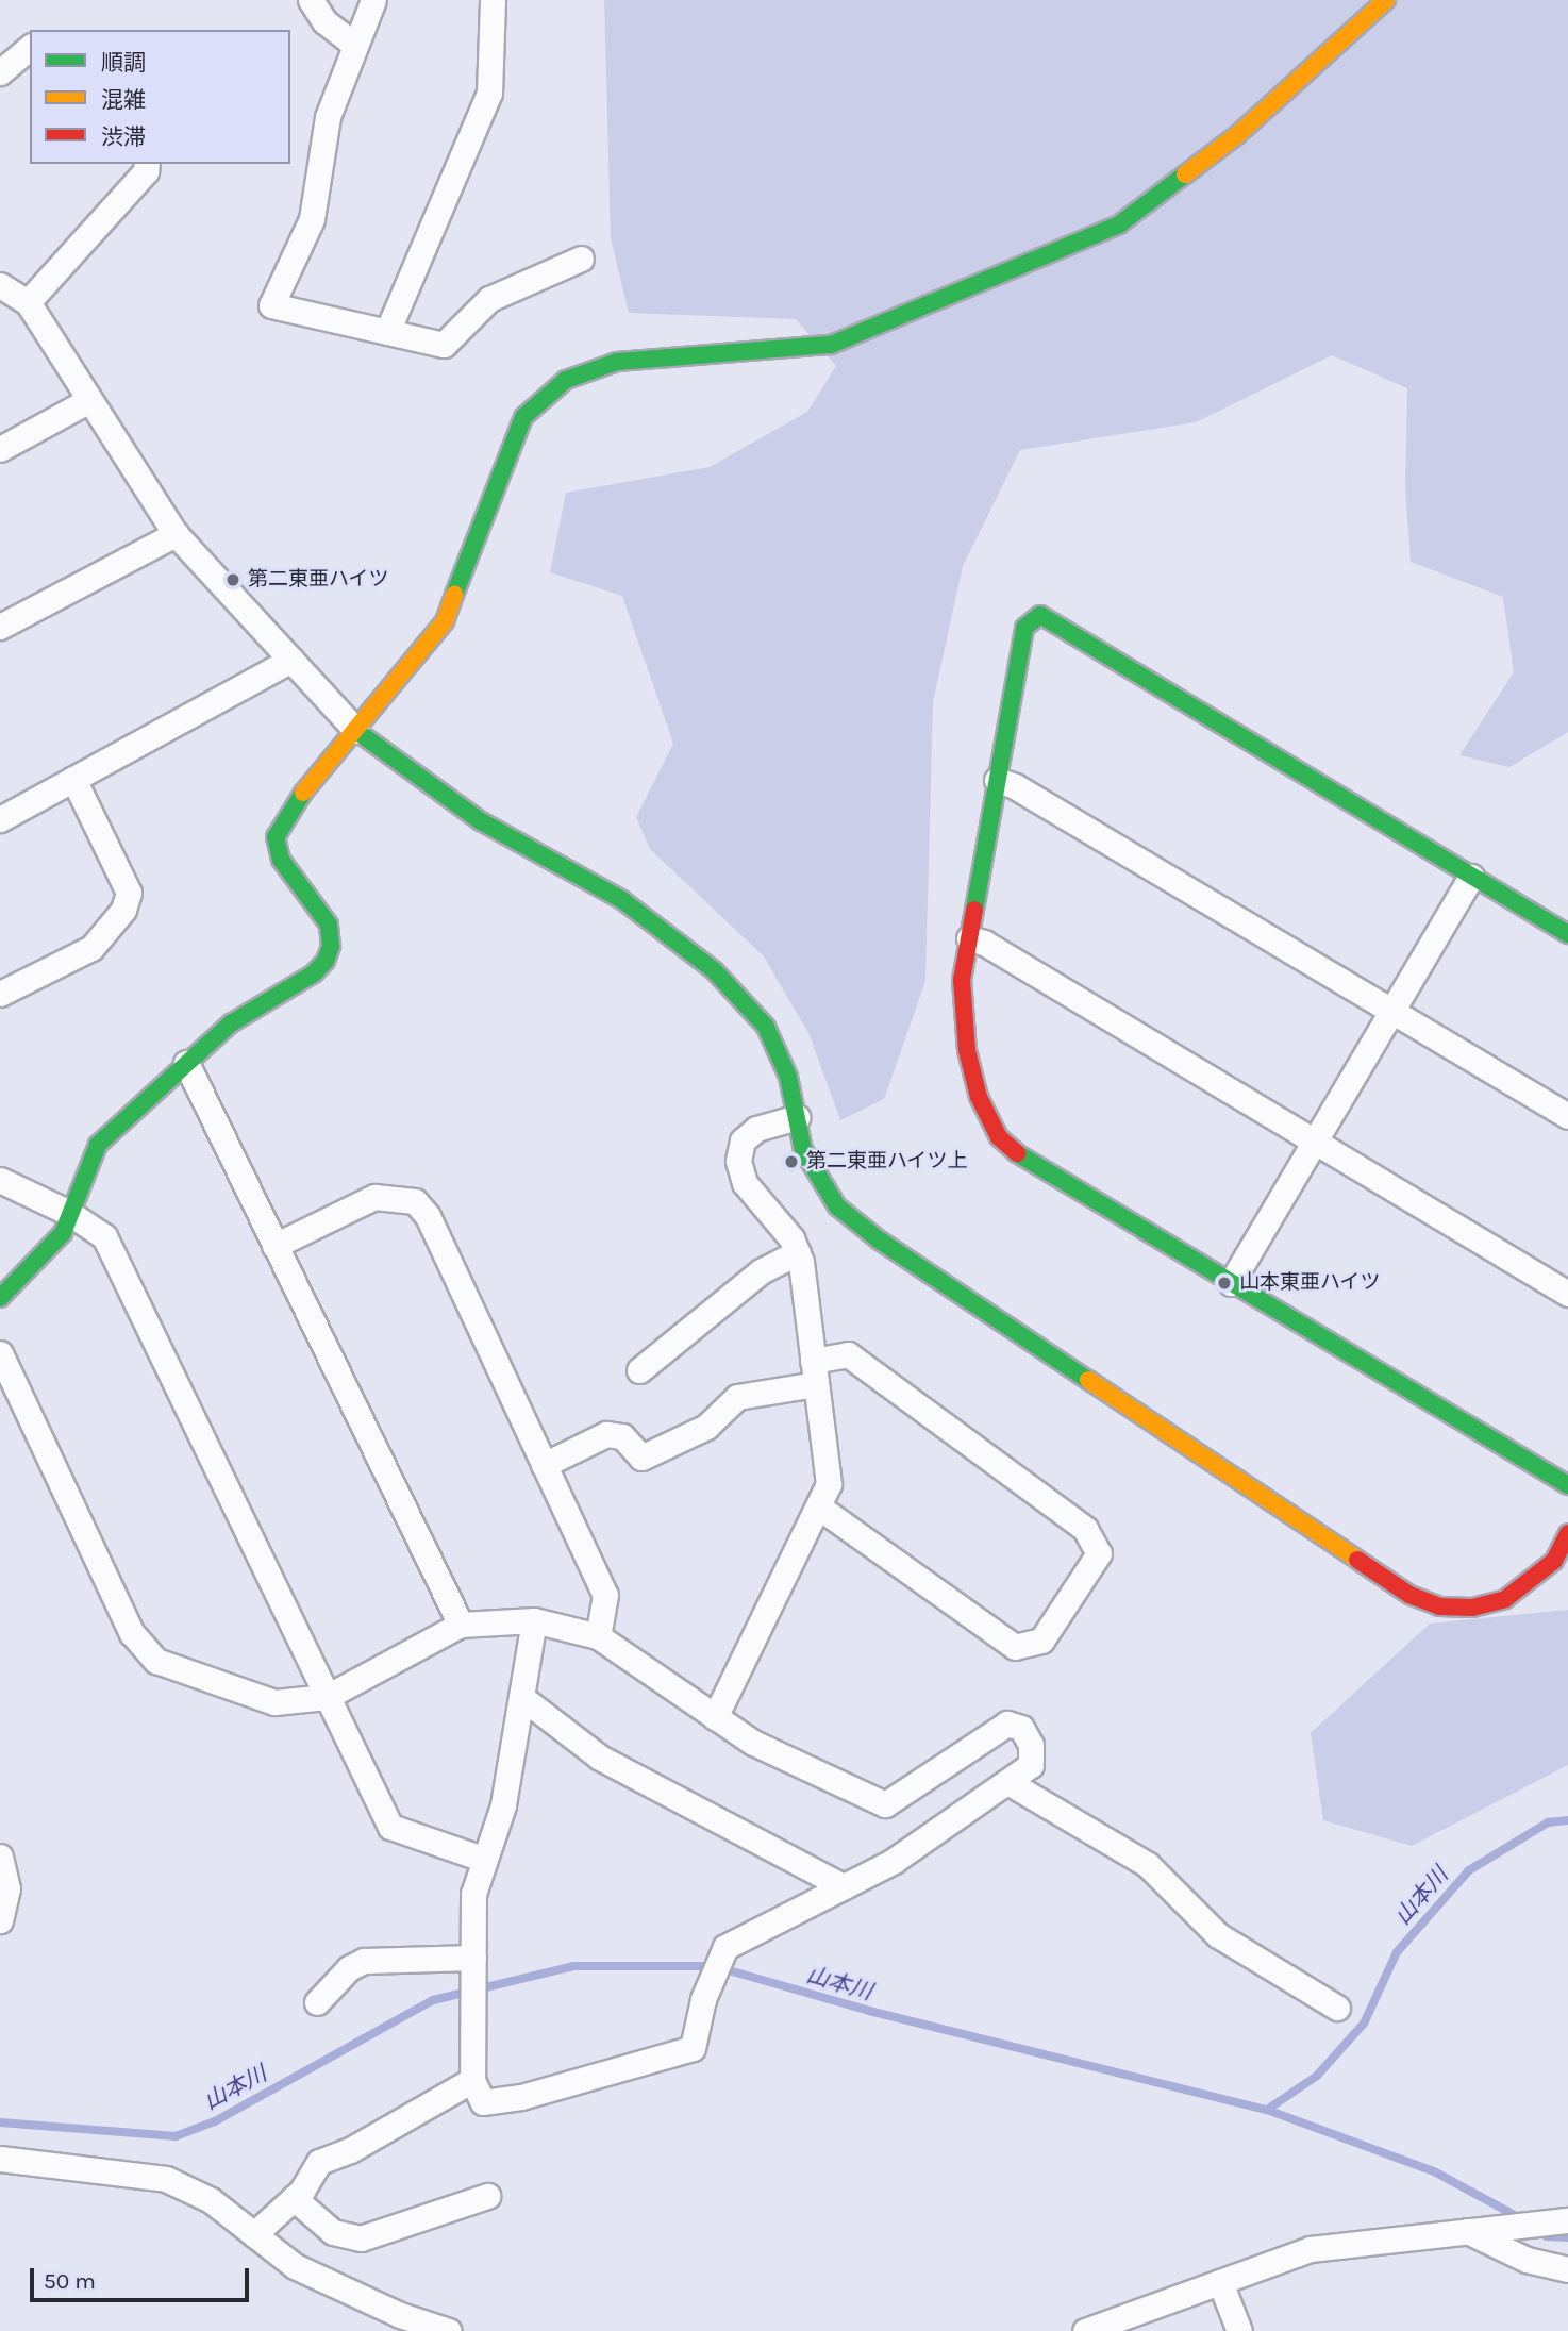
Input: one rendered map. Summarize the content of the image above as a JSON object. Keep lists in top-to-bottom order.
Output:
{
  "water": ["山本川"],
  "places": ["第二東亜ハイツ", "第二東亜ハイツ上", "山本東亜ハイツ"],
  "legend": ["順調", "混雑", "渋滞"],
  "scale_bar": "50 m"
}
